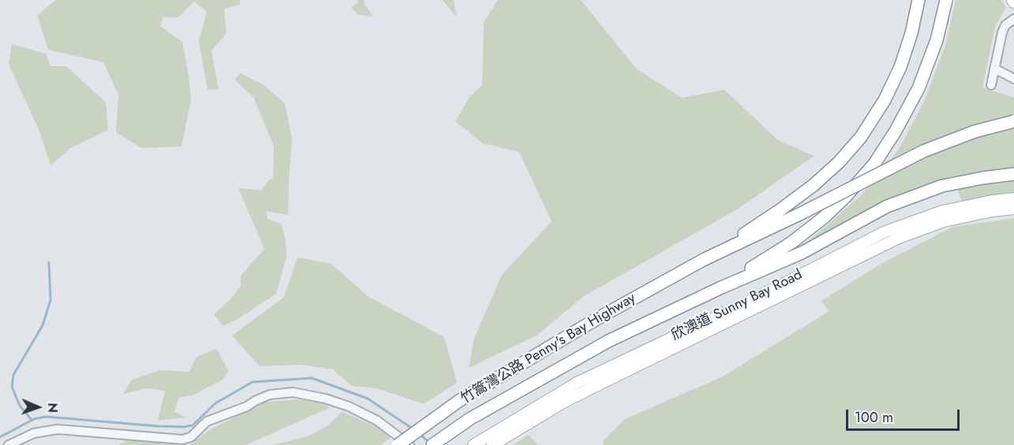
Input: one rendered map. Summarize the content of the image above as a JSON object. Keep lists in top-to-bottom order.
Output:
{
  "streets": {
    "highway": ["竹篙灣公路 Penny's Bay Highway"],
    "main road": ["欣澳道 Sunny Bay Road"]
  },
  "scale_bar": "100 m",
  "north": "right"
}
